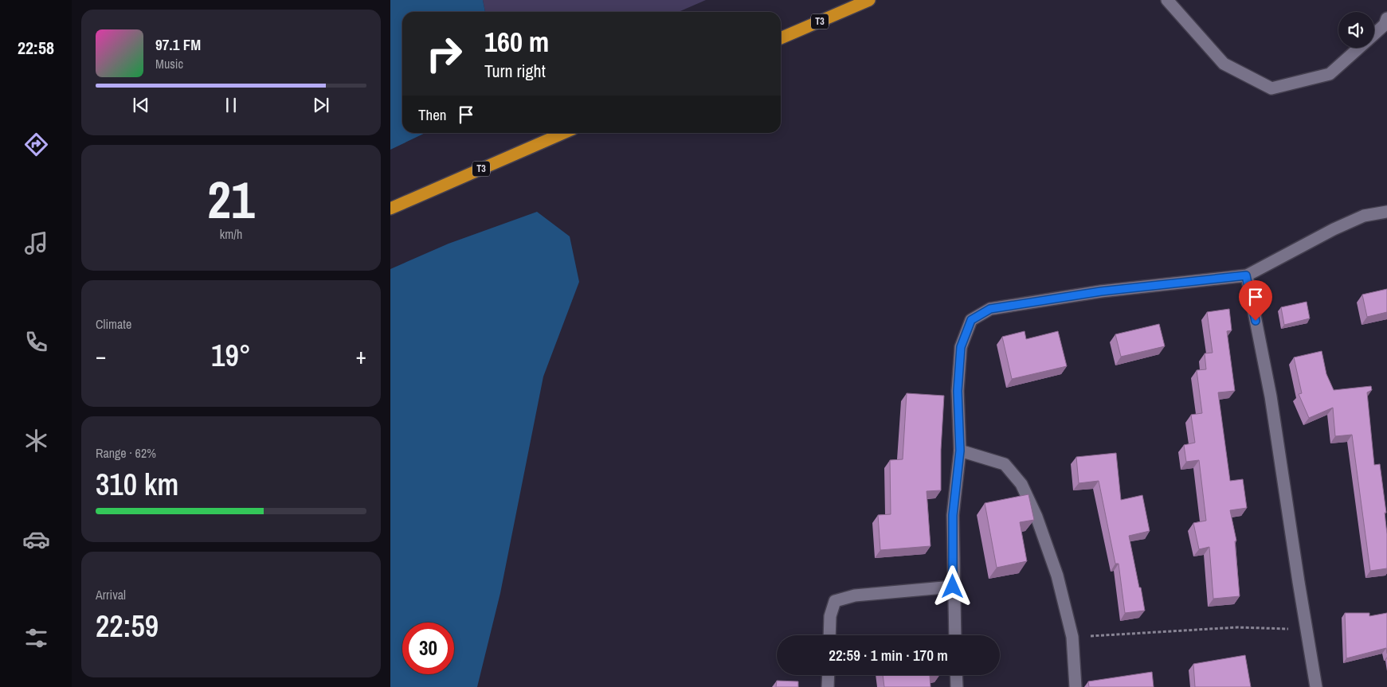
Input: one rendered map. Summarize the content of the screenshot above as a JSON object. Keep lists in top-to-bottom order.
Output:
{
  "streets": {
    "highway": ["T3"]
  },
  "page": {
    "tabs": "22:58",
    "turn": ["160 m", "Turn right"],
    "song": ["97.1 FM", "Music"],
    "then": "Then",
    "tile": [
      ["21", "km/h"],
      "Climate",
      ["Range · 62%", "310 km"],
      ["Arrival", "22:59"]
    ],
    "heat": ["−", "19°", "+"],
    "limit": "30",
    "trip": "22:59 · 1 min · 170 m"
  }
}
